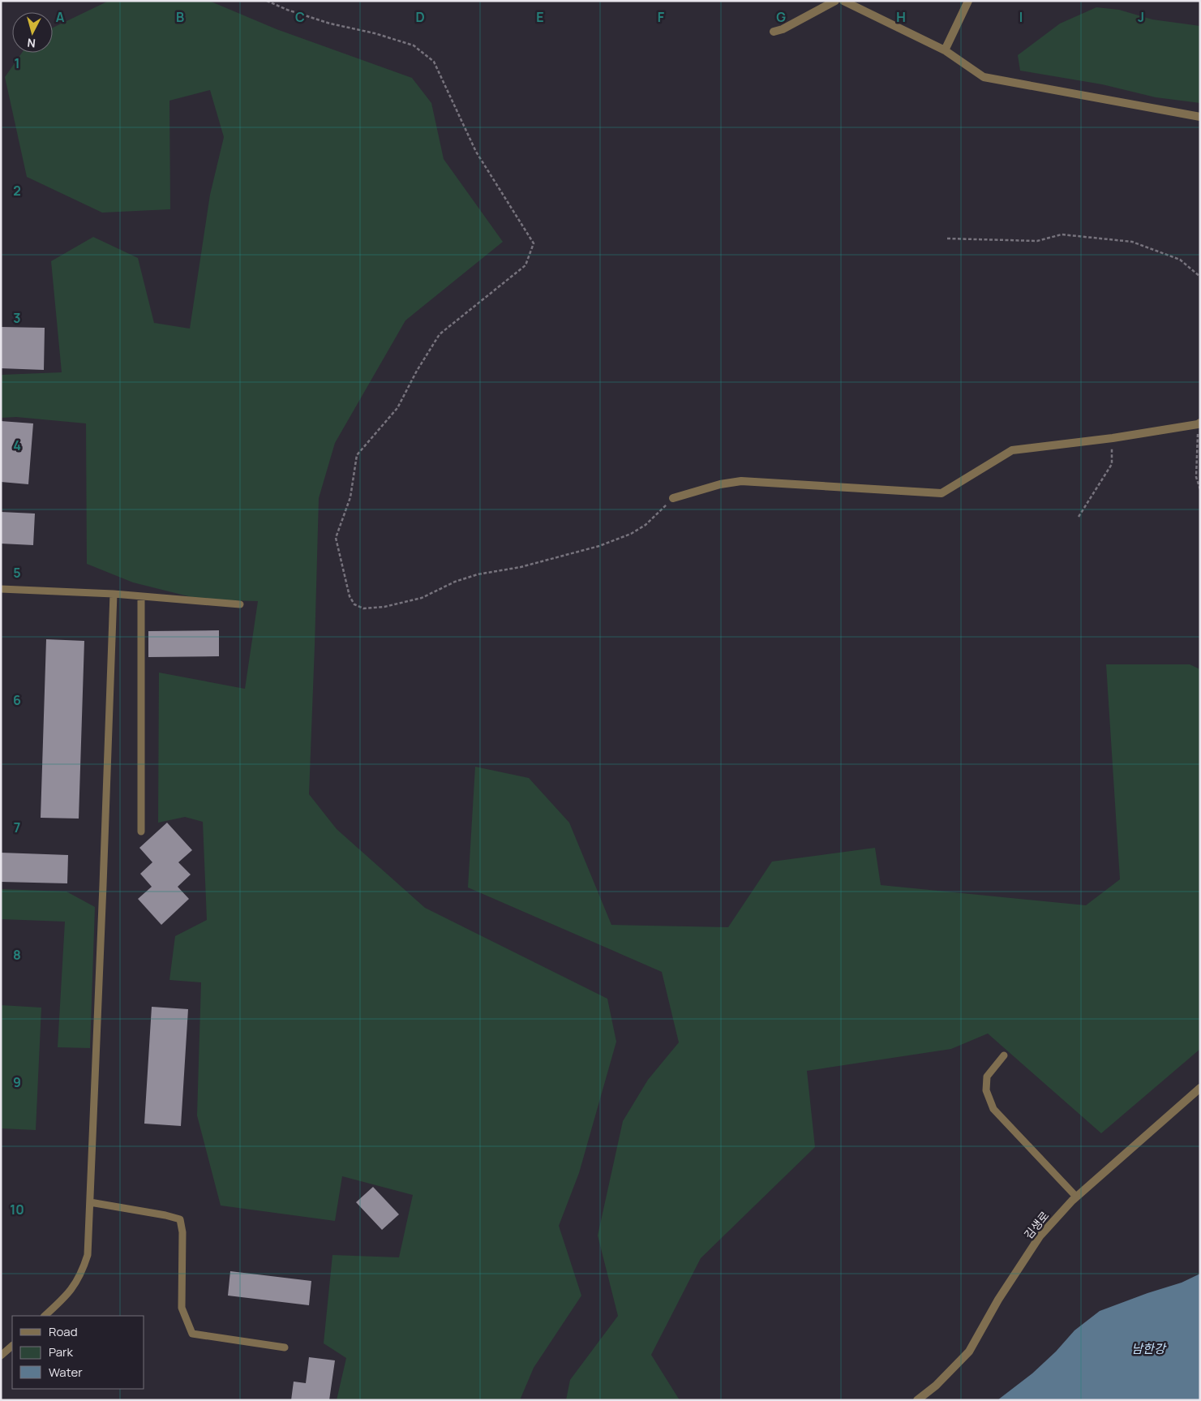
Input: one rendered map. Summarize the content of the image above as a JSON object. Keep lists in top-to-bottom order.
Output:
{
  "streets": {
    "street": ["김생로"]
  },
  "water": ["남한강"],
  "legend": ["Road", "Park", "Water"],
  "north": "bottom",
  "grid": {
    "columns": [
      "A",
      "B",
      "C",
      "D",
      "E",
      "F",
      "G",
      "H",
      "I",
      "J"
    ],
    "rows": [
      "1",
      "2",
      "3",
      "4",
      "5",
      "6",
      "7",
      "8",
      "9",
      "10"
    ]
  }
}
